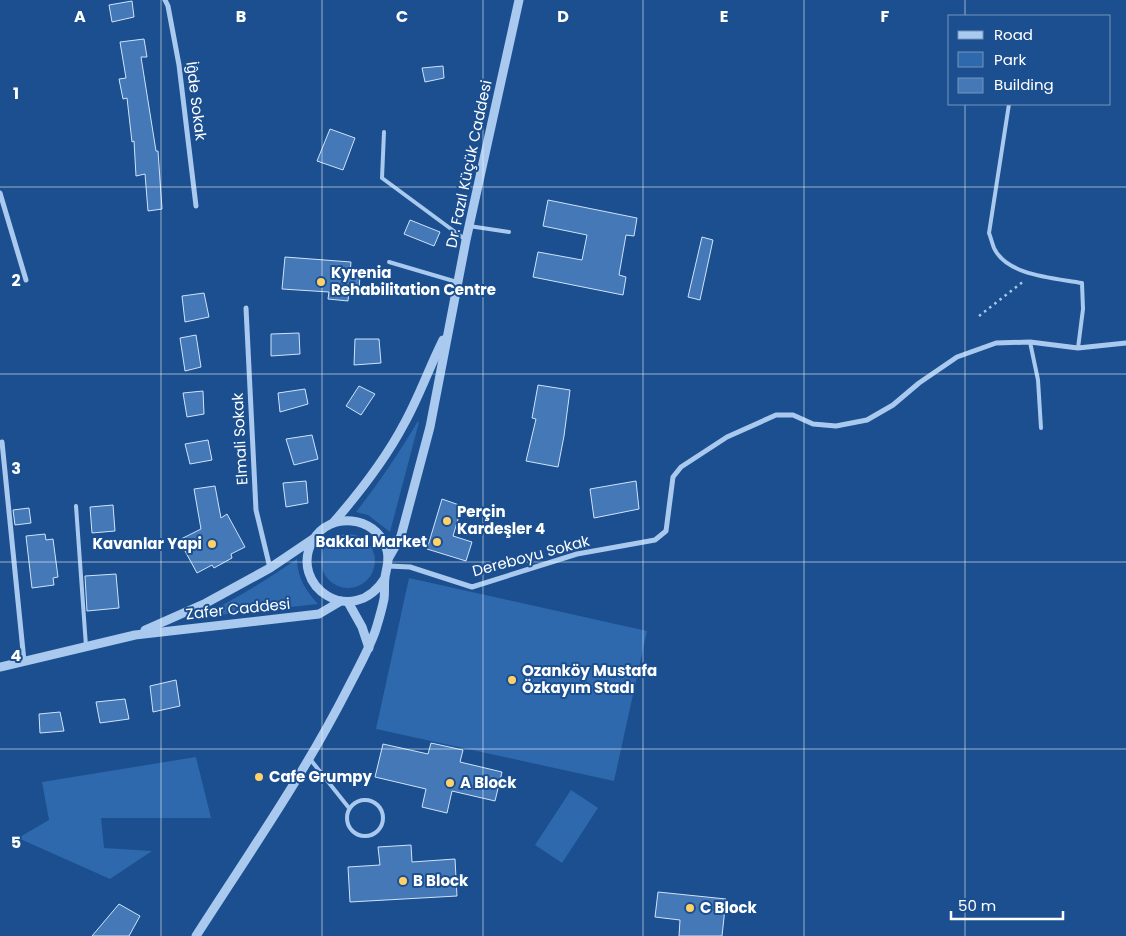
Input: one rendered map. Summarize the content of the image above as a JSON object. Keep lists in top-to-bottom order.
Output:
{
  "streets": {
    "street": [
      "İĝde Sokak",
      "Dr. Fazıl Küçük Caddesi",
      "Elmali Sokak",
      "Dereboyu Sokak",
      "Zafer Caddesi"
    ]
  },
  "crossings": [
    ["Dr. Fazıl Küçük Caddesi", "Dereboyu Sokak"],
    ["Dr. Fazıl Küçük Caddesi", "Zafer Caddesi"],
    ["Elmali Sokak", "Zafer Caddesi"],
    ["Dereboyu Sokak", "Zafer Caddesi"]
  ],
  "places": [
    "Kyrenia Rehabilitation Centre",
    "Perçin Kardeşler 4",
    "Bakkal Market",
    "Kavanlar Yapi",
    "Ozanköy Mustafa Özkayım Stadı",
    "Cafe Grumpy",
    "A Block",
    "B Block",
    "C Block"
  ],
  "legend": ["Road", "Park", "Building"],
  "scale_bar": "50 m",
  "grid": {
    "columns": [
      "A",
      "B",
      "C",
      "D",
      "E",
      "F"
    ],
    "rows": [
      "1",
      "2",
      "3",
      "4",
      "5"
    ]
  }
}
